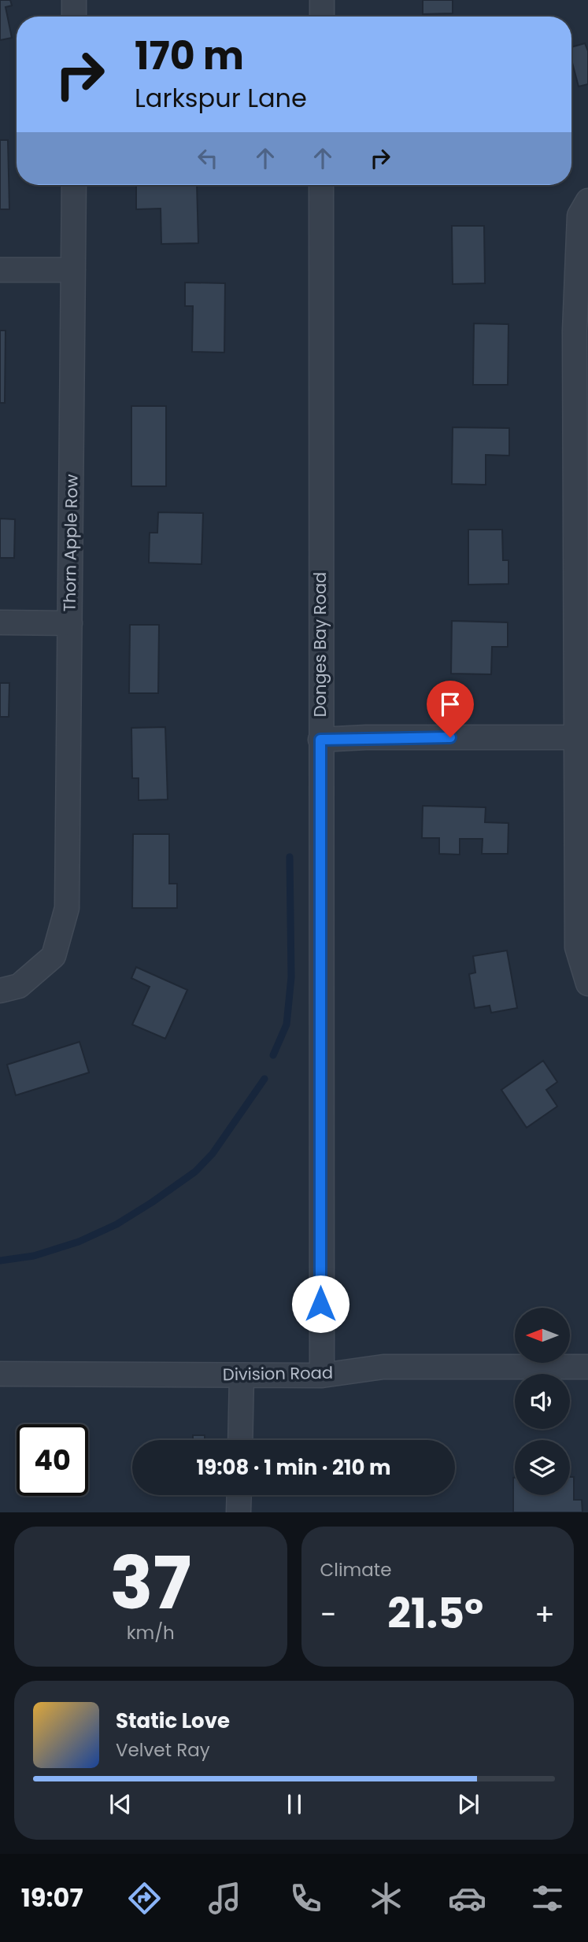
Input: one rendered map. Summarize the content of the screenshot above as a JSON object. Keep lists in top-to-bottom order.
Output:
{
  "streets": {
    "street": ["Thorn Apple Row", "Donges Bay Road", "Division Road"]
  },
  "crossings": [
    ["Donges Bay Road", "Division Road"]
  ],
  "north": "left",
  "page": {
    "turn": ["170 m", "Larkspur Lane"],
    "limit": "40",
    "trip": "19:08 · 1 min · 210 m",
    "tile": [
      ["37", "km/h"],
      "Climate"
    ],
    "heat": ["−", "21.5°", "+"],
    "song": ["Static Love", "Velvet Ray"],
    "tabs": "19:07"
  }
}
